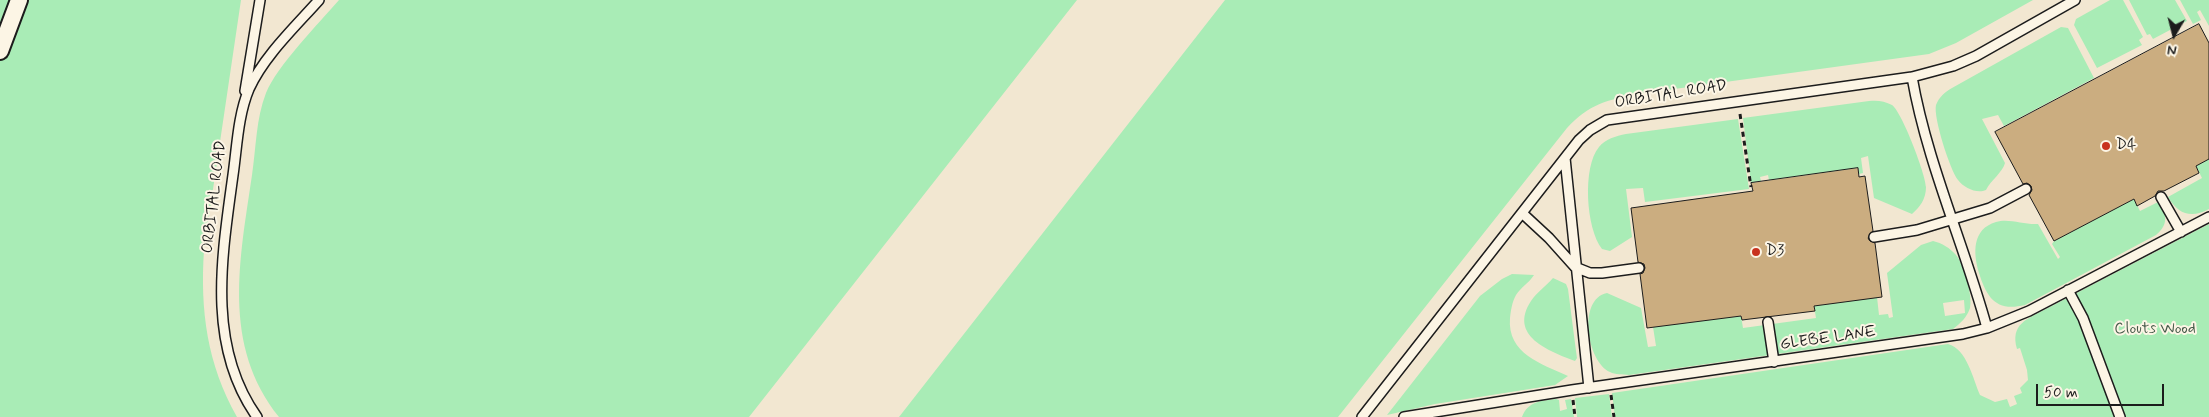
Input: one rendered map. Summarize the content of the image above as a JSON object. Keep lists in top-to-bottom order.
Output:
{
  "streets": {
    "lane": ["ORBITAL ROAD", "GLEBE LANE"]
  },
  "parks": ["Clouts Wood"],
  "places": ["D4", "D3"],
  "scale_bar": "50 m",
  "north": "bottom"
}
